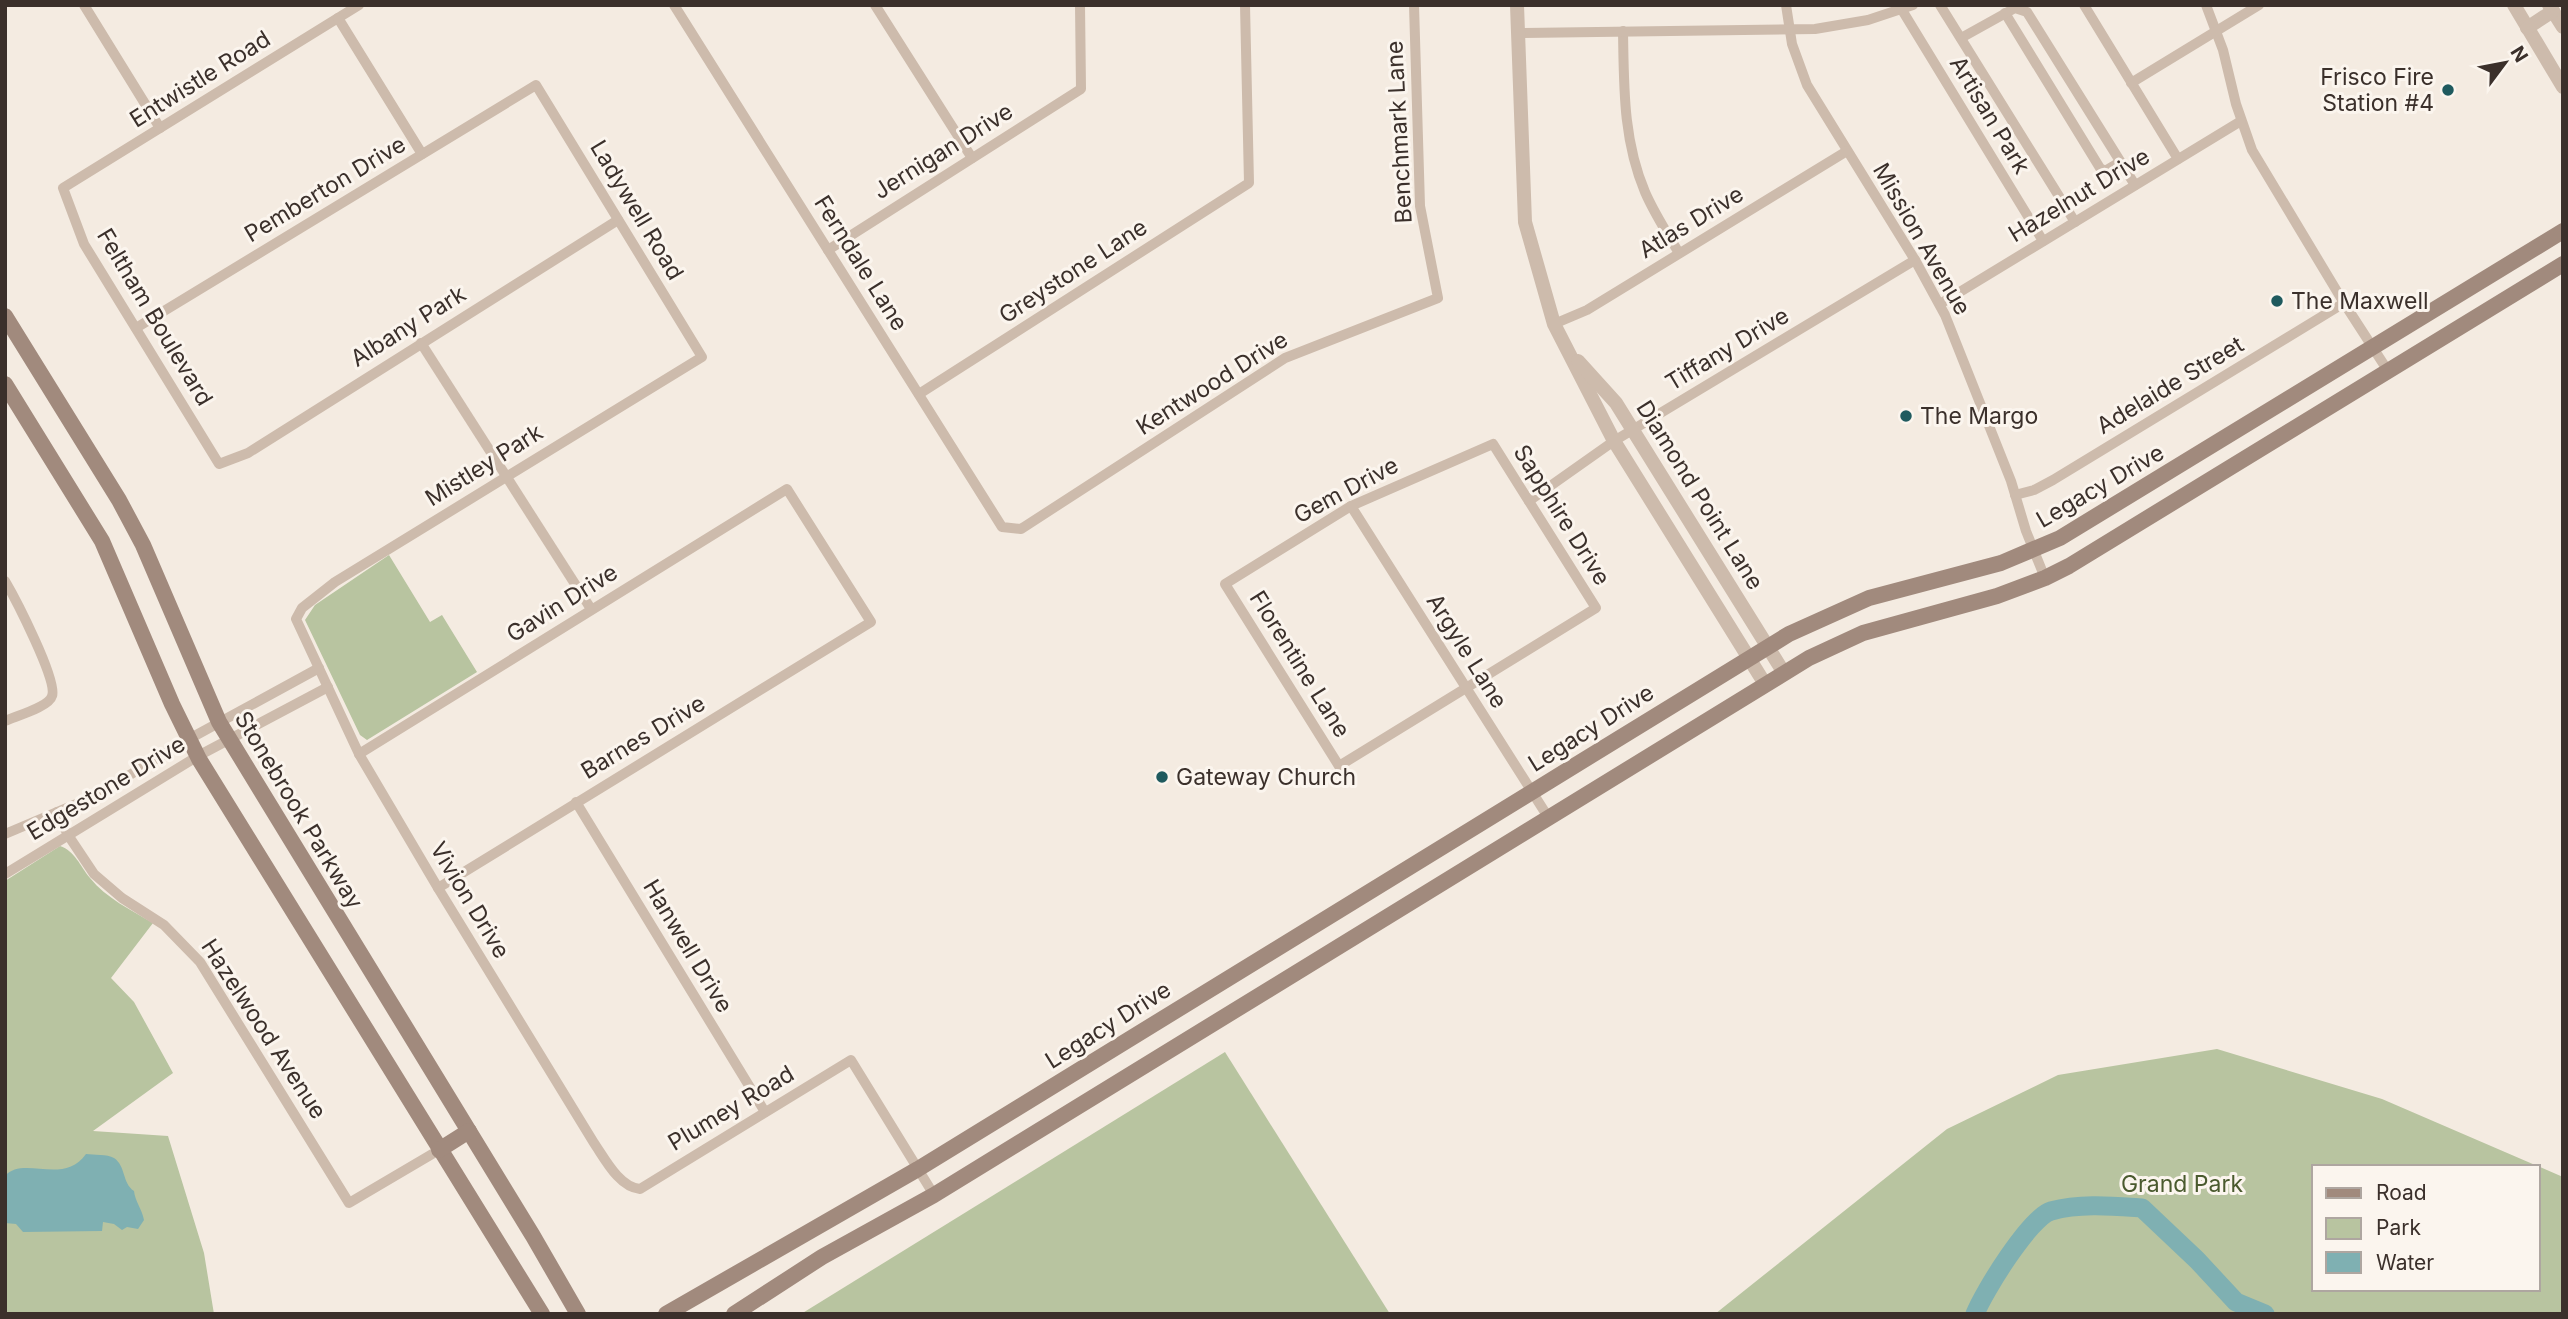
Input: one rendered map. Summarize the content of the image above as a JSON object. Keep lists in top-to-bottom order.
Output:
{
  "streets": {
    "main road": ["Legacy Drive", "Stonebrook Parkway"],
    "street": [
      "Entwistle Road",
      "Artisan Park",
      "Benchmark Lane",
      "Jernigan Drive",
      "Pemberton Drive",
      "Hazelnut Drive",
      "Ladywell Road",
      "Atlas Drive",
      "Mission Avenue",
      "Ferndale Lane",
      "Greystone Lane",
      "Feltham Boulevard",
      "Albany Park",
      "Tiffany Drive",
      "Kentwood Drive",
      "Adelaide Street",
      "Mistley Park",
      "Gem Drive",
      "Diamond Point Lane",
      "Sapphire Drive",
      "Gavin Drive",
      "Argyle Lane",
      "Florentine Lane",
      "Barnes Drive",
      "Edgestone Drive",
      "Vivion Drive",
      "Hanwell Drive",
      "Hazelwood Avenue",
      "Plumey Road"
    ]
  },
  "crossings": [
    ["Entwistle Road", "Feltham Boulevard"],
    ["Artisan Park", "Hazelnut Drive"],
    ["Benchmark Lane", "Kentwood Drive"],
    ["Jernigan Drive", "Ferndale Lane"],
    ["Pemberton Drive", "Ladywell Road"],
    ["Pemberton Drive", "Feltham Boulevard"],
    ["Hazelnut Drive", "Mission Avenue"],
    ["Ladywell Road", "Albany Park"],
    ["Ladywell Road", "Mistley Park"],
    ["Atlas Drive", "Mission Avenue"],
    ["Atlas Drive", "Diamond Point Lane"],
    ["Mission Avenue", "Tiffany Drive"],
    ["Mission Avenue", "Adelaide Street"],
    ["Mission Avenue", "Legacy Drive"],
    ["Ferndale Lane", "Greystone Lane"],
    ["Ferndale Lane", "Kentwood Drive"],
    ["Feltham Boulevard", "Albany Park"],
    ["Tiffany Drive", "Diamond Point Lane"],
    ["Tiffany Drive", "Sapphire Drive"],
    ["Mistley Park", "Vivion Drive"],
    ["Legacy Drive", "Diamond Point Lane"],
    ["Legacy Drive", "Argyle Lane"],
    ["Legacy Drive", "Plumey Road"],
    ["Gem Drive", "Sapphire Drive"],
    ["Gem Drive", "Argyle Lane"],
    ["Gem Drive", "Florentine Lane"],
    ["Sapphire Drive", "Argyle Lane"],
    ["Sapphire Drive", "Florentine Lane"],
    ["Gavin Drive", "Barnes Drive"],
    ["Gavin Drive", "Vivion Drive"],
    ["Argyle Lane", "Florentine Lane"],
    ["Barnes Drive", "Vivion Drive"],
    ["Barnes Drive", "Hanwell Drive"],
    ["Edgestone Drive", "Stonebrook Parkway"],
    ["Edgestone Drive", "Vivion Drive"],
    ["Edgestone Drive", "Hazelwood Avenue"],
    ["Vivion Drive", "Plumey Road"],
    ["Hanwell Drive", "Plumey Road"]
  ],
  "parks": ["Grand Park"],
  "places": [
    "Frisco Fire Station #4",
    "The Maxwell",
    "The Margo",
    "Gateway Church"
  ],
  "legend": ["Road", "Park", "Water"],
  "north": "top right"
}
